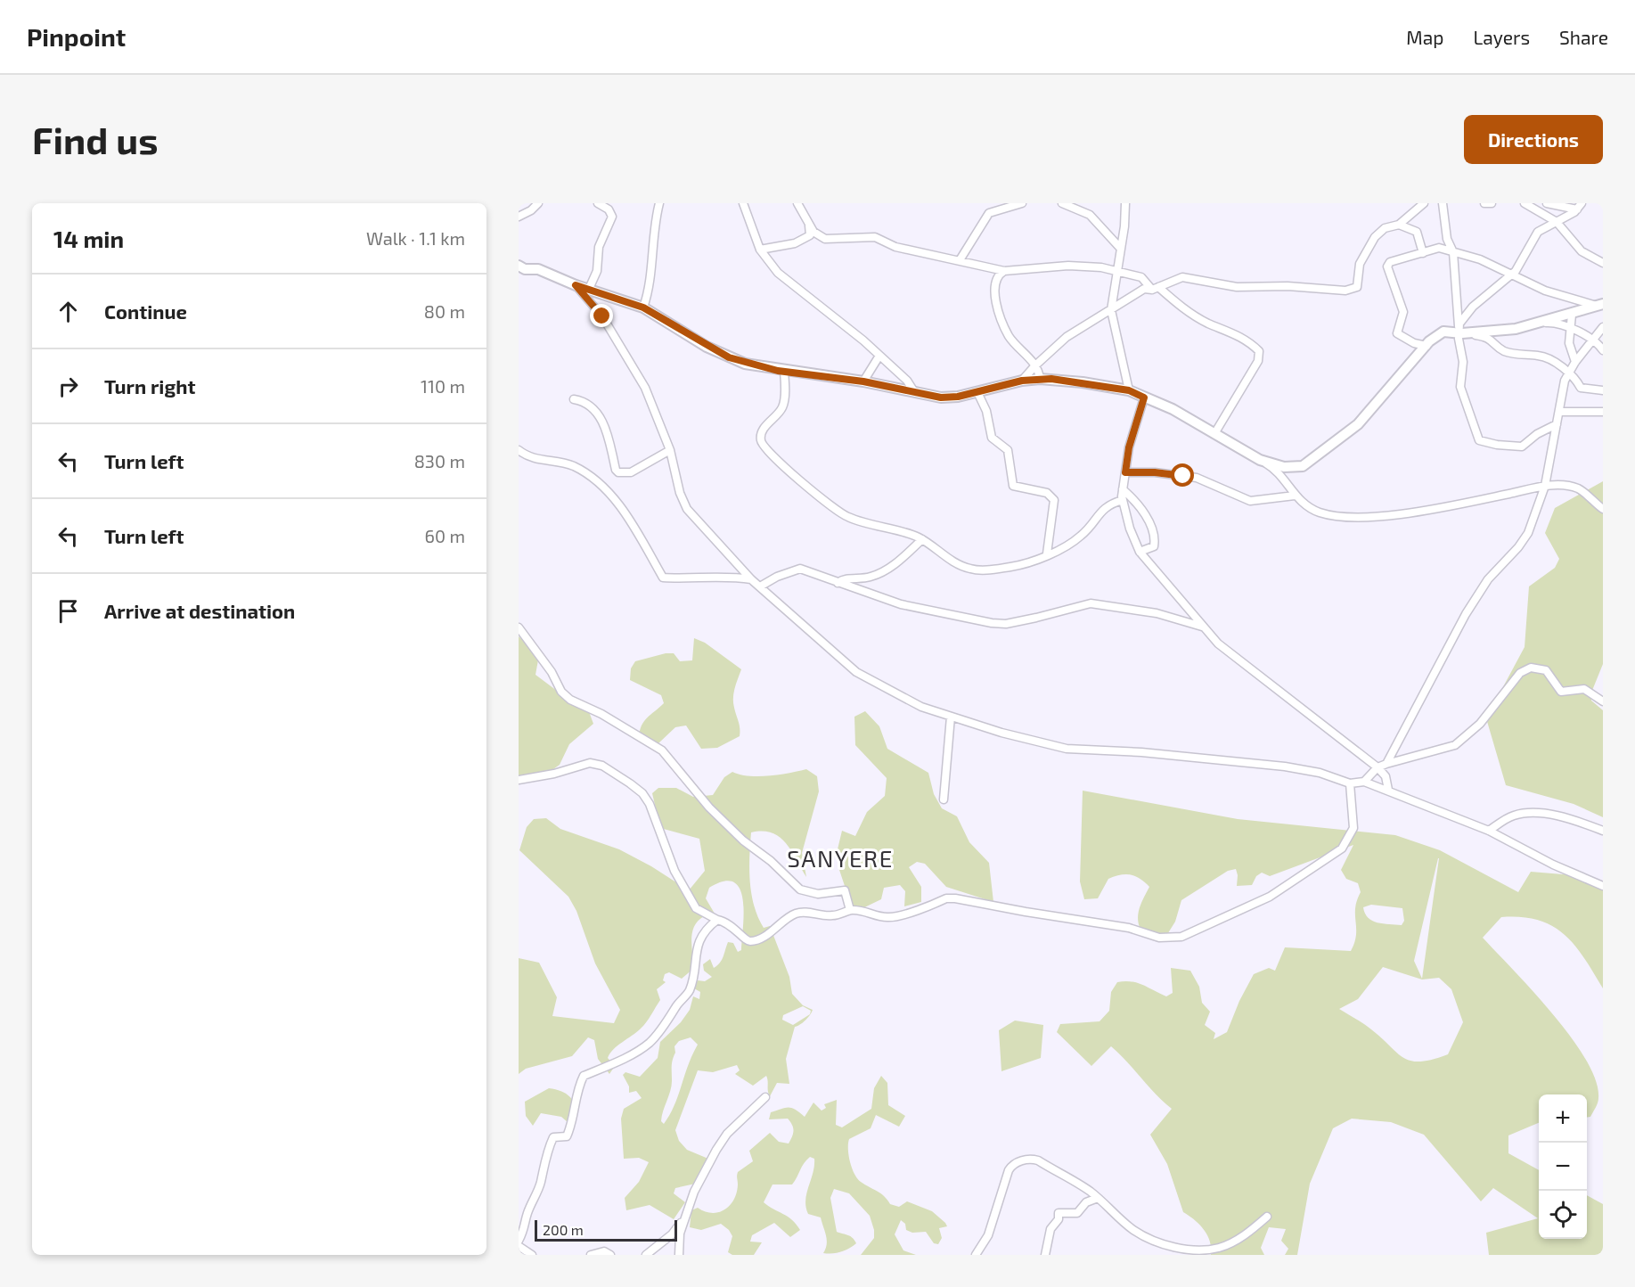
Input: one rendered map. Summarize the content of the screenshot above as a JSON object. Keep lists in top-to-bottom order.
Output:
{
  "districts": ["SANYERE"],
  "scale_bar": "200 m",
  "page": {
    "header": "Pinpoint",
    "nav": ["Map", "Layers", "Share"],
    "buttons": "Directions",
    "title": "Find us",
    "heading": ["14 min", "Walk · 1.1 km"],
    "list": [
      ["Continue", "80 m"],
      ["Turn right", "110 m"],
      ["Turn left", "830 m"],
      ["Turn left", "60 m"],
      "Arrive at destination"
    ],
    "map_buttons": ["+", "−"],
    "scale": "200 m"
  }
}
